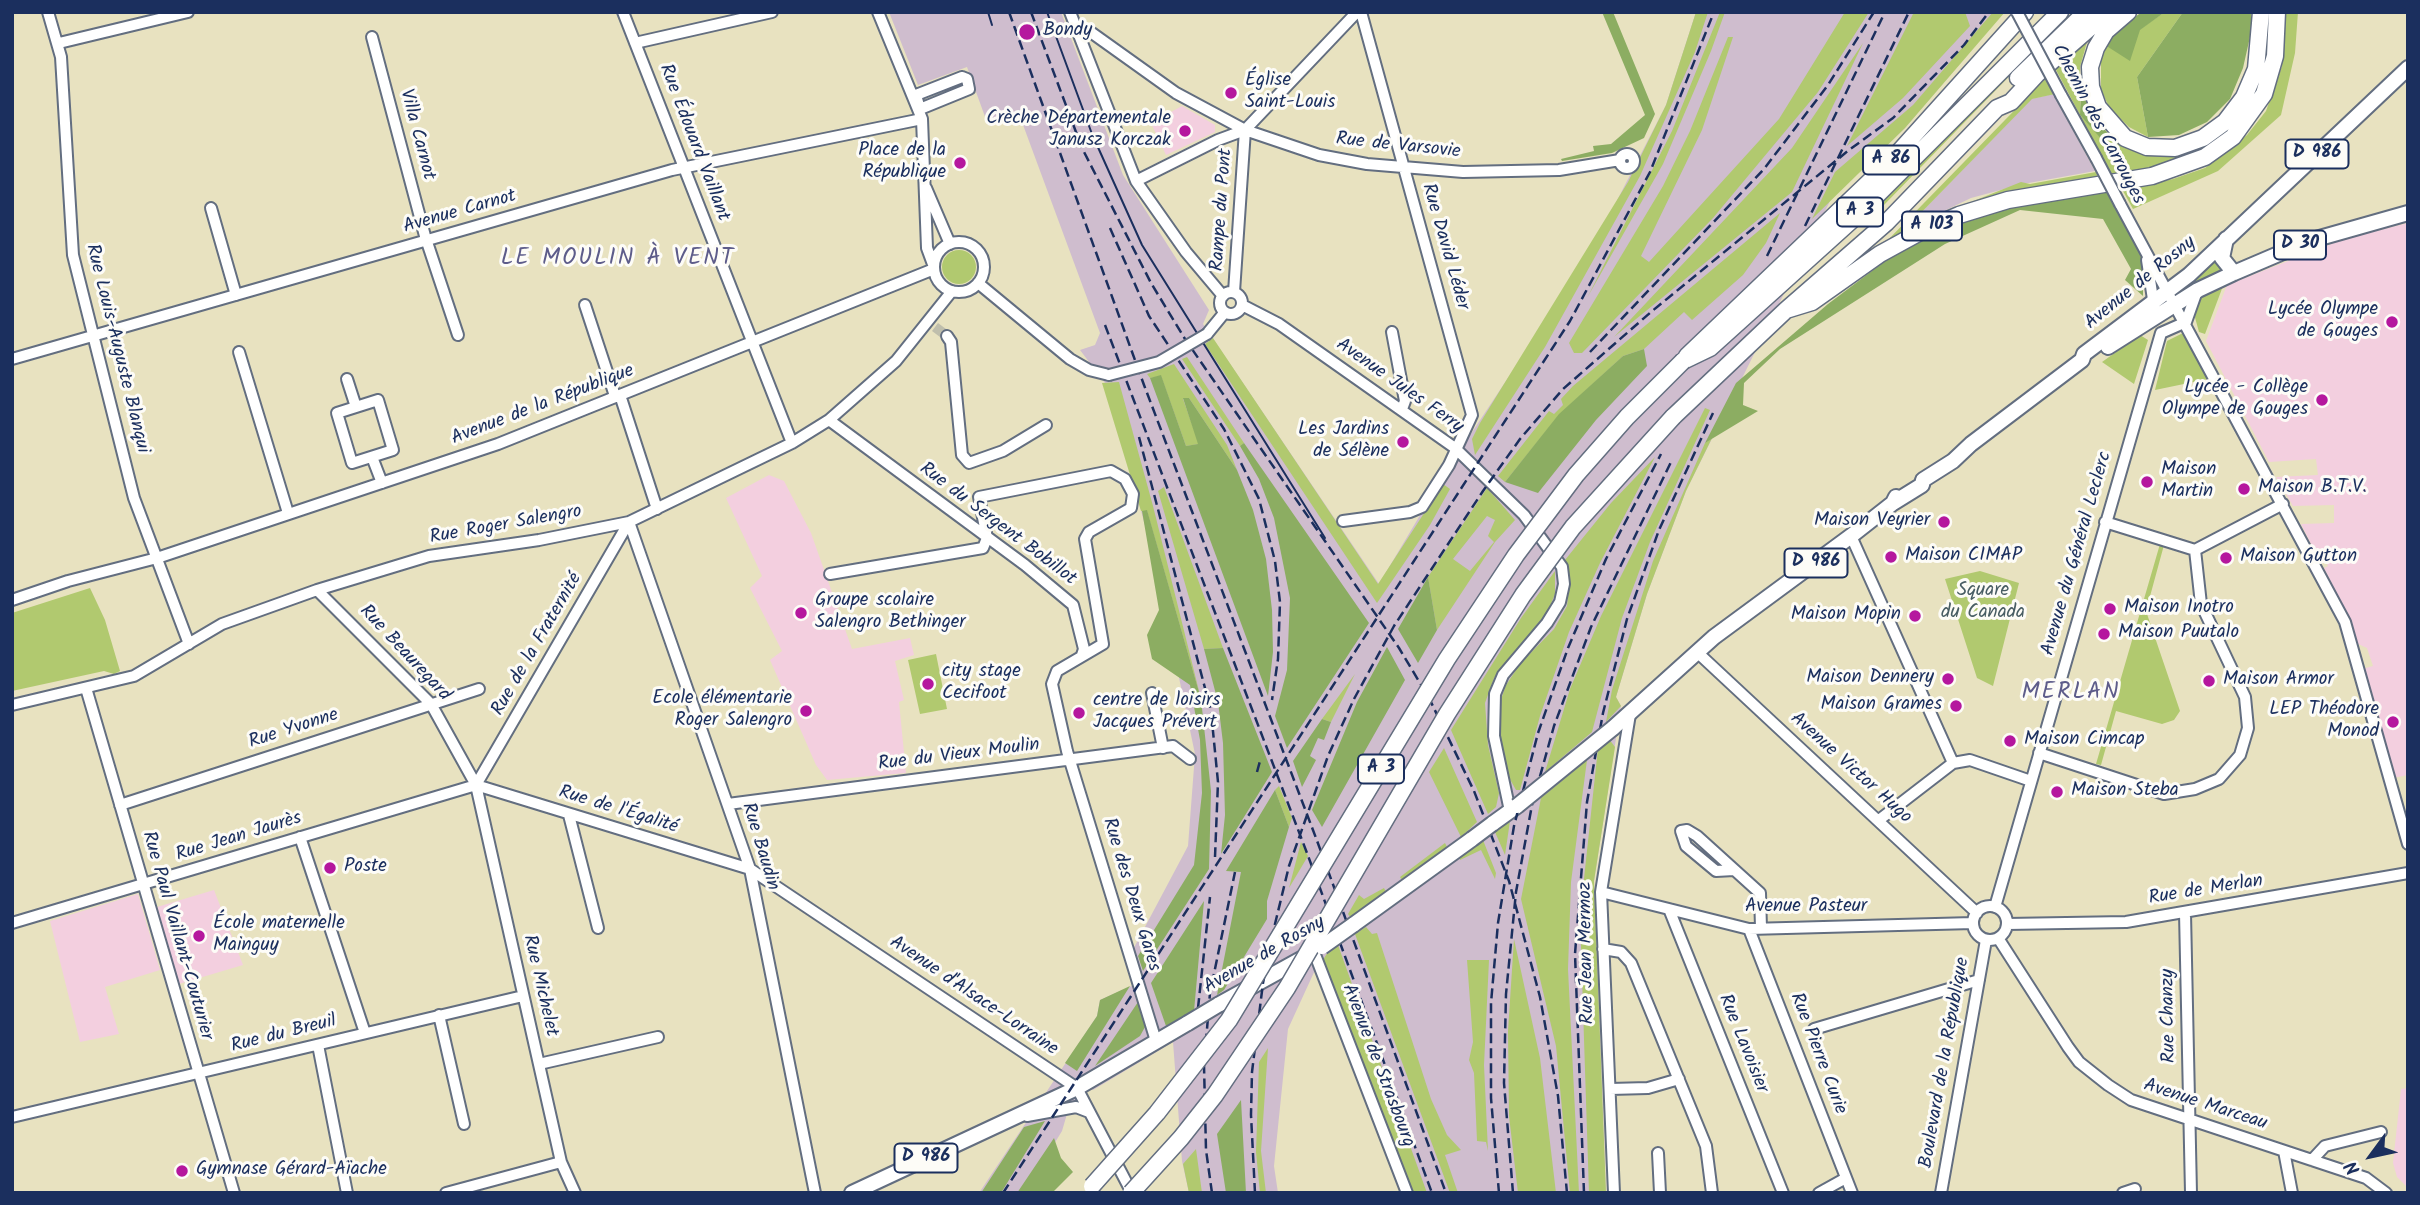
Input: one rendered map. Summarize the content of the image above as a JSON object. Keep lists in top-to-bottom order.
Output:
{
  "streets": {
    "highway": ["A 86", "A 3", "A 103"],
    "main road": ["D 986", "D 30", "Avenue de Rosny"],
    "street": [
      "Chemin des Carrouges",
      "Villa Carnot",
      "Rue Édouard Vaillant",
      "Rue de Varsovie",
      "Rampe du Pont",
      "Avenue Carnot",
      "Rue David Léder",
      "Rue Louis-Auguste Blanqui",
      "Avenue Jules Ferry",
      "Avenue de la République",
      "Rue du Sergent Bobillot",
      "Rue Roger Salengro",
      "Avenue du Général Leclerc",
      "Rue de la Fraternité",
      "Rue Beauregard",
      "Rue Yvonne",
      "Rue du Vieux Moulin",
      "Avenue Victor Hugo",
      "Rue de l'Égalité",
      "Rue Jean Jaurès",
      "Rue Baudin",
      "Rue de Merlan",
      "Rue des Deux Gares",
      "Avenue Pasteur",
      "Rue Paul Vaillant-Couturier",
      "Rue Jean Mermoz",
      "Rue Michelet",
      "Avenue d'Alsace-Lorraine",
      "Rue Chanzy",
      "Rue du Breuil",
      "Rue Lavoisier",
      "Rue Pierre Curie",
      "Boulevard de la République",
      "Avenue de Strasbourg",
      "Avenue Marceau"
    ]
  },
  "crossings": [
    ["Chemin des Carrouges", "D 30"],
    ["Chemin des Carrouges", "Avenue de Rosny"],
    ["Villa Carnot", "Avenue Carnot"],
    ["Rue Édouard Vaillant", "Avenue Carnot"],
    ["Rue Édouard Vaillant", "Avenue de la République"],
    ["Rue Édouard Vaillant", "Rue Roger Salengro"],
    ["Rue de Varsovie", "Rampe du Pont"],
    ["Rue de Varsovie", "Rue David Léder"],
    ["A 86", "A 3"],
    ["Rampe du Pont", "Avenue Jules Ferry"],
    ["A 3", "A 103"],
    ["A 3", "Avenue d'Alsace-Lorraine"],
    ["Avenue Carnot", "Rue Louis-Auguste Blanqui"],
    ["D 30", "Avenue de Rosny"],
    ["Rue David Léder", "Avenue Jules Ferry"],
    ["Avenue de Rosny", "Avenue Jules Ferry"],
    ["Avenue de Rosny", "Avenue du Général Leclerc"],
    ["Avenue de Rosny", "Avenue Victor Hugo"],
    ["Avenue de Rosny", "Rue des Deux Gares"],
    ["Avenue de Rosny", "Rue Jean Mermoz"],
    ["Avenue de Rosny", "Avenue d'Alsace-Lorraine"],
    ["Avenue de Rosny", "Avenue de Strasbourg"],
    ["Rue Louis-Auguste Blanqui", "Avenue de la République"],
    ["Rue Louis-Auguste Blanqui", "Rue Roger Salengro"],
    ["Avenue de la République", "Rue Roger Salengro"],
    ["Rue du Sergent Bobillot", "Rue Roger Salengro"],
    ["Rue Roger Salengro", "Rue de la Fraternité"],
    ["Rue Roger Salengro", "Rue Beauregard"],
    ["Rue Roger Salengro", "Rue Baudin"],
    ["Rue Roger Salengro", "Rue Paul Vaillant-Couturier"],
    ["Avenue du Général Leclerc", "Avenue Victor Hugo"],
    ["Avenue du Général Leclerc", "Rue de Merlan"],
    ["Avenue du Général Leclerc", "Avenue Pasteur"],
    ["Avenue du Général Leclerc", "Boulevard de la République"],
    ["Avenue du Général Leclerc", "Avenue Marceau"],
    ["Rue de la Fraternité", "Rue Beauregard"],
    ["Rue de la Fraternité", "Rue de l'Égalité"],
    ["Rue de la Fraternité", "Rue Jean Jaurès"],
    ["Rue de la Fraternité", "Rue Baudin"],
    ["Rue de la Fraternité", "Rue Michelet"],
    ["Rue Beauregard", "Rue Yvonne"],
    ["Rue Beauregard", "Rue de l'Égalité"],
    ["Rue Beauregard", "Rue Jean Jaurès"],
    ["Rue Beauregard", "Rue Michelet"],
    ["Rue Yvonne", "Rue Paul Vaillant-Couturier"],
    ["Rue du Vieux Moulin", "Rue Baudin"],
    ["Rue du Vieux Moulin", "Rue des Deux Gares"],
    ["Avenue Victor Hugo", "Rue de Merlan"],
    ["Avenue Victor Hugo", "Avenue Pasteur"],
    ["Avenue Victor Hugo", "Boulevard de la République"],
    ["Avenue Victor Hugo", "Avenue Marceau"],
    ["Rue de l'Égalité", "Rue Jean Jaurès"],
    ["Rue de l'Égalité", "Rue Baudin"],
    ["Rue de l'Égalité", "Rue Michelet"],
    ["Rue de l'Égalité", "Avenue d'Alsace-Lorraine"],
    ["Rue Jean Jaurès", "Rue Paul Vaillant-Couturier"],
    ["Rue Jean Jaurès", "Rue Michelet"],
    ["Rue Baudin", "Avenue d'Alsace-Lorraine"],
    ["Rue de Merlan", "Avenue Pasteur"],
    ["Rue de Merlan", "Rue Chanzy"],
    ["Rue de Merlan", "Boulevard de la République"],
    ["Rue de Merlan", "Avenue Marceau"],
    ["Avenue Pasteur", "Rue Jean Mermoz"],
    ["Avenue Pasteur", "Rue Lavoisier"],
    ["Avenue Pasteur", "Rue Pierre Curie"],
    ["Avenue Pasteur", "Boulevard de la République"],
    ["Avenue Pasteur", "Avenue Marceau"],
    ["Rue Paul Vaillant-Couturier", "Rue du Breuil"],
    ["Rue Michelet", "Rue du Breuil"],
    ["Rue Chanzy", "Avenue Marceau"],
    ["Boulevard de la République", "Avenue Marceau"]
  ],
  "districts": ["LE MOULIN À VENT", "MERLAN"],
  "parks": ["Square du Canada"],
  "places": [
    "Bondy",
    "Église Saint-Louis",
    "Crèche Départementale Janusz Korczak",
    "Place de la République",
    "Lycée Olympe de Gouges",
    "Lycée - Collège Olympe de Gouges",
    "Les Jardins de Sélène",
    "Maison Martin",
    "Maison B.T.V.",
    "Maison Veyrier",
    "Maison CIMAP",
    "Maison Gutton",
    "Maison Inotro",
    "Groupe scolaire Salengro Bethinger",
    "Maison Mopin",
    "Maison Puutalo",
    "Maison Dennery",
    "Maison Armor",
    "city stage Cecifoot",
    "Maison Grames",
    "Ecole élémentarie Roger Salengro",
    "centre de loisirs Jacques Prévert",
    "LEP Théodore Monod",
    "Maison Cimcap",
    "Maison Steba",
    "Poste",
    "École maternelle Mainguy",
    "Gymnase Gérard-Aïache"
  ],
  "north": "bottom left"
}
